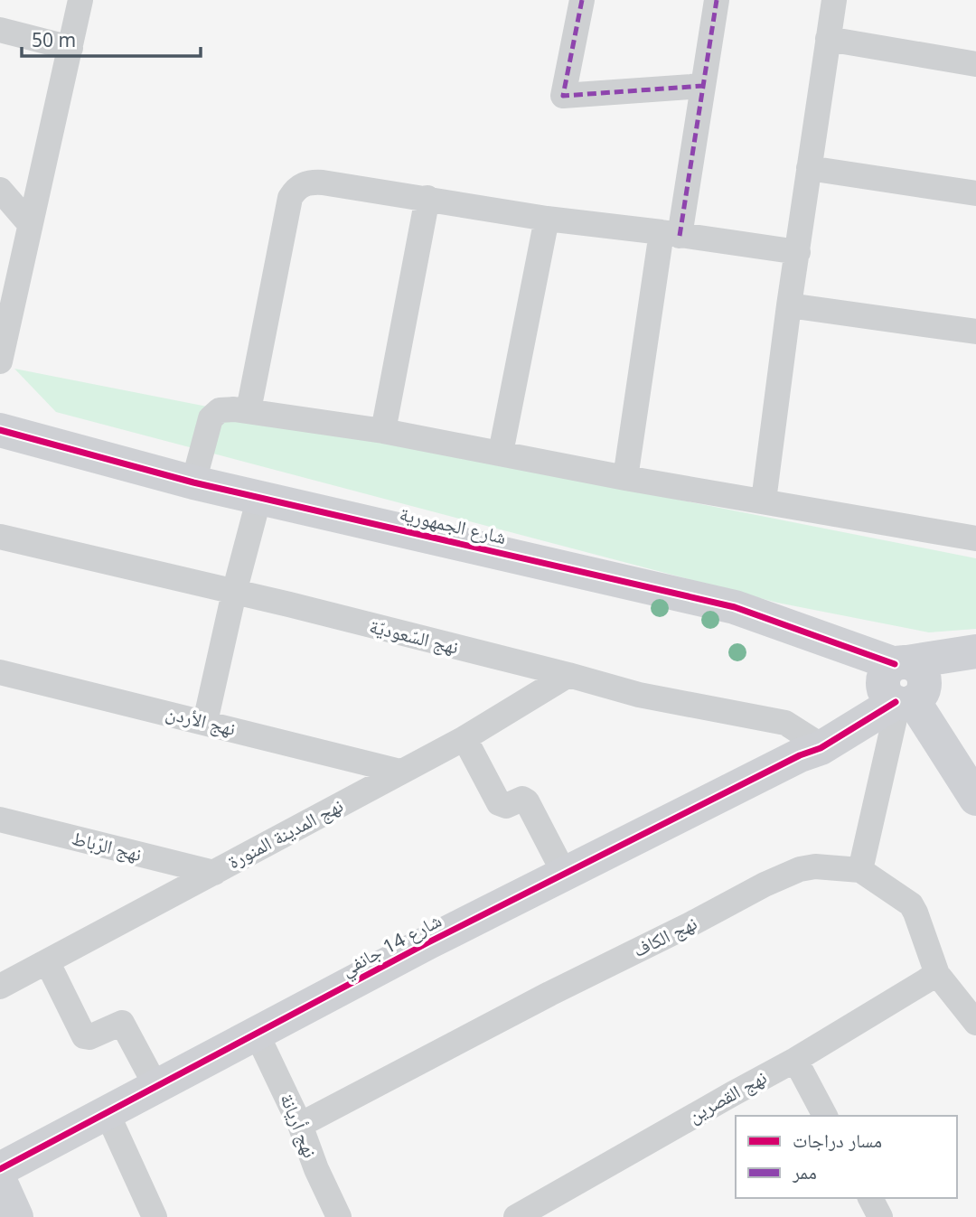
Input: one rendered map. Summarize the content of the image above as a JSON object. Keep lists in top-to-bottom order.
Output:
{
  "streets": {
    "street": [
      "شارع الجمهورية",
      "نهج السّعوديّة",
      "نهج الأردن",
      "نهج المدينة المنورة",
      "نهج الرّباط",
      "نهج الكاف",
      "شارع 14 جانفي",
      "نهج القصرين",
      "نهج أريانة"
    ]
  },
  "crossings": [
    ["شارع الجمهورية", "شارع 14 جانفي"],
    ["نهج السّعوديّة", "نهج المدينة المنورة"],
    ["نهج السّعوديّة", "شارع 14 جانفي"],
    ["نهج الأردن", "نهج المدينة المنورة"],
    ["نهج المدينة المنورة", "نهج الرّباط"],
    ["نهج الكاف", "نهج القصرين"],
    ["نهج الكاف", "نهج أريانة"],
    ["شارع 14 جانفي", "نهج أريانة"]
  ],
  "legend": ["مسار دراجات", "ممر"],
  "scale_bar": "50 m"
}
